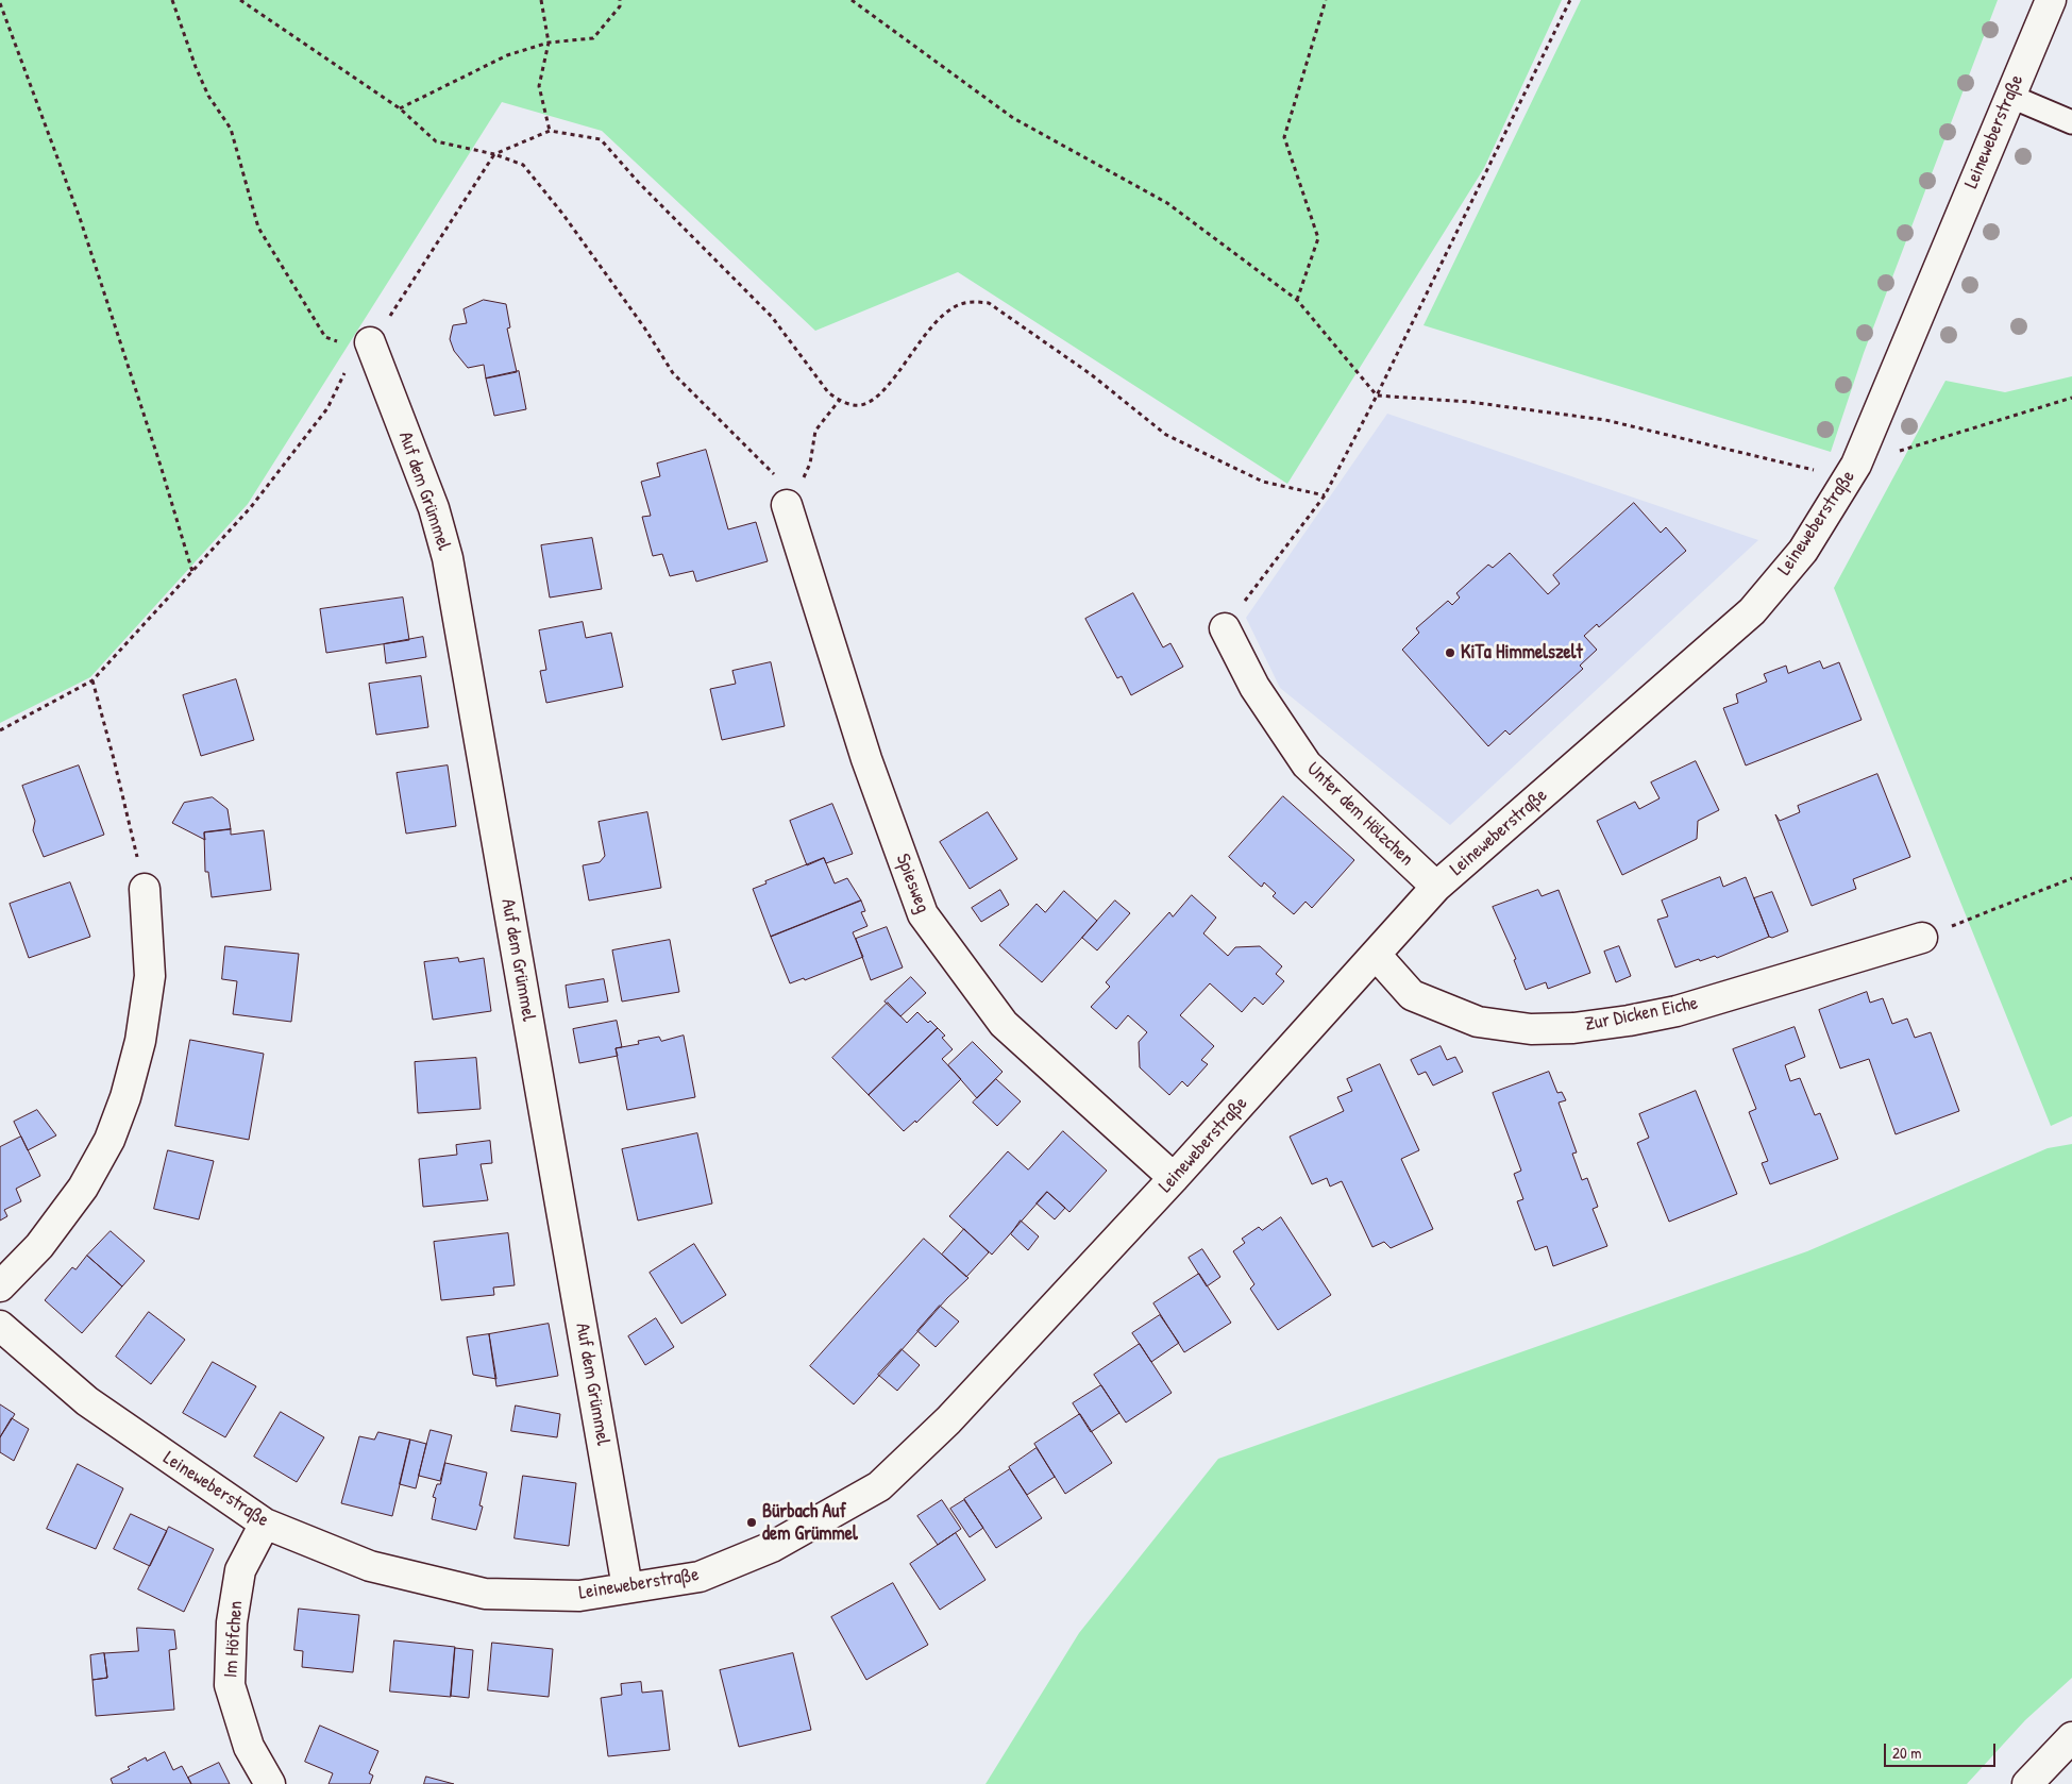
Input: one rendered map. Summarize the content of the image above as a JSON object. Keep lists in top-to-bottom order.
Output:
{
  "streets": {
    "street": [
      "Leineweberstraße",
      "Auf dem Grümmel",
      "Unter dem Hölzchen",
      "Spiesweg",
      "Zur Dicken Eiche",
      "Im Höfchen"
    ]
  },
  "crossings": [
    ["Leineweberstraße", "Auf dem Grümmel"],
    ["Leineweberstraße", "Unter dem Hölzchen"],
    ["Leineweberstraße", "Spiesweg"],
    ["Leineweberstraße", "Zur Dicken Eiche"],
    ["Leineweberstraße", "Im Höfchen"]
  ],
  "places": ["KiTa Himmelszelt", "Bürbach Auf dem Grümmel"],
  "scale_bar": "20 m"
}
